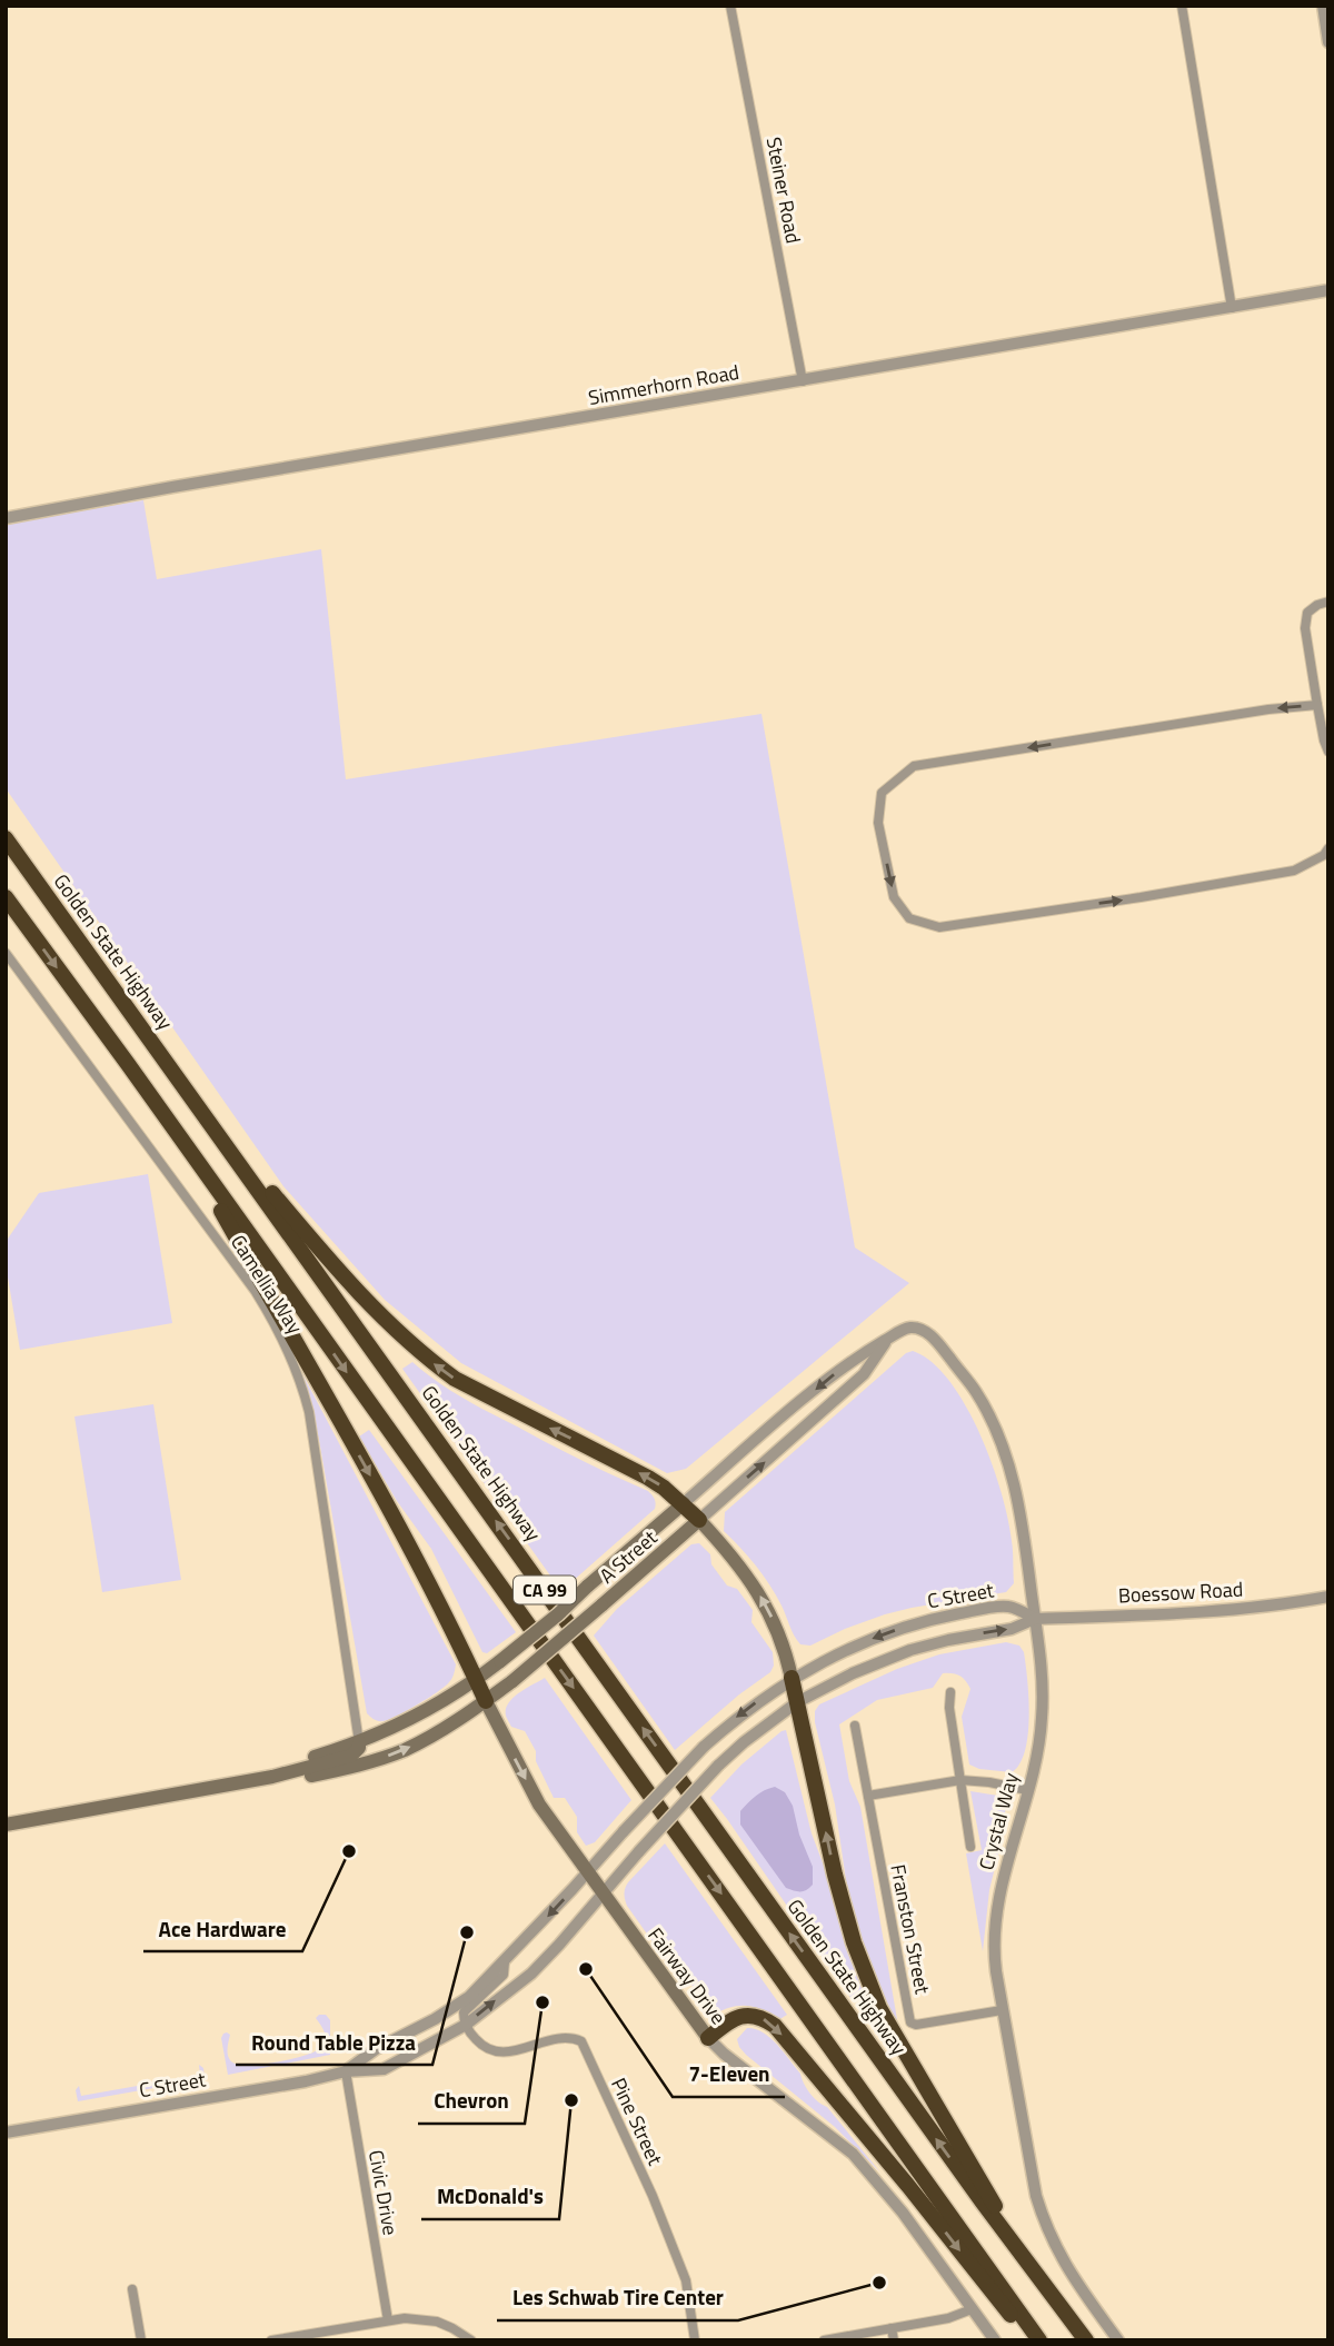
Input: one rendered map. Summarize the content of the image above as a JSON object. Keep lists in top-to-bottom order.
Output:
{
  "streets": {
    "highway": ["Golden State Highway", "CA 99"],
    "main road": ["A Street", "Fairway Drive"],
    "street": [
      "Steiner Road",
      "Simmerhorn Road",
      "Camellia Way",
      "Boessow Road",
      "C Street",
      "Crystal Way",
      "Franston Street",
      "Pine Street",
      "Civic Drive"
    ]
  },
  "crossings": [
    ["Steiner Road", "Simmerhorn Road"],
    ["Camellia Way", "A Street"],
    ["A Street", "Crystal Way"],
    ["A Street", "Fairway Drive"],
    ["Boessow Road", "C Street"],
    ["Boessow Road", "Crystal Way"],
    ["C Street", "Crystal Way"],
    ["C Street", "Fairway Drive"],
    ["C Street", "Pine Street"],
    ["C Street", "Civic Drive"],
    ["Crystal Way", "Franston Street"]
  ],
  "places": [
    "Ace Hardware",
    "Round Table Pizza",
    "7-Eleven",
    "Chevron",
    "McDonald's",
    "Les Schwab Tire Center"
  ]
}
